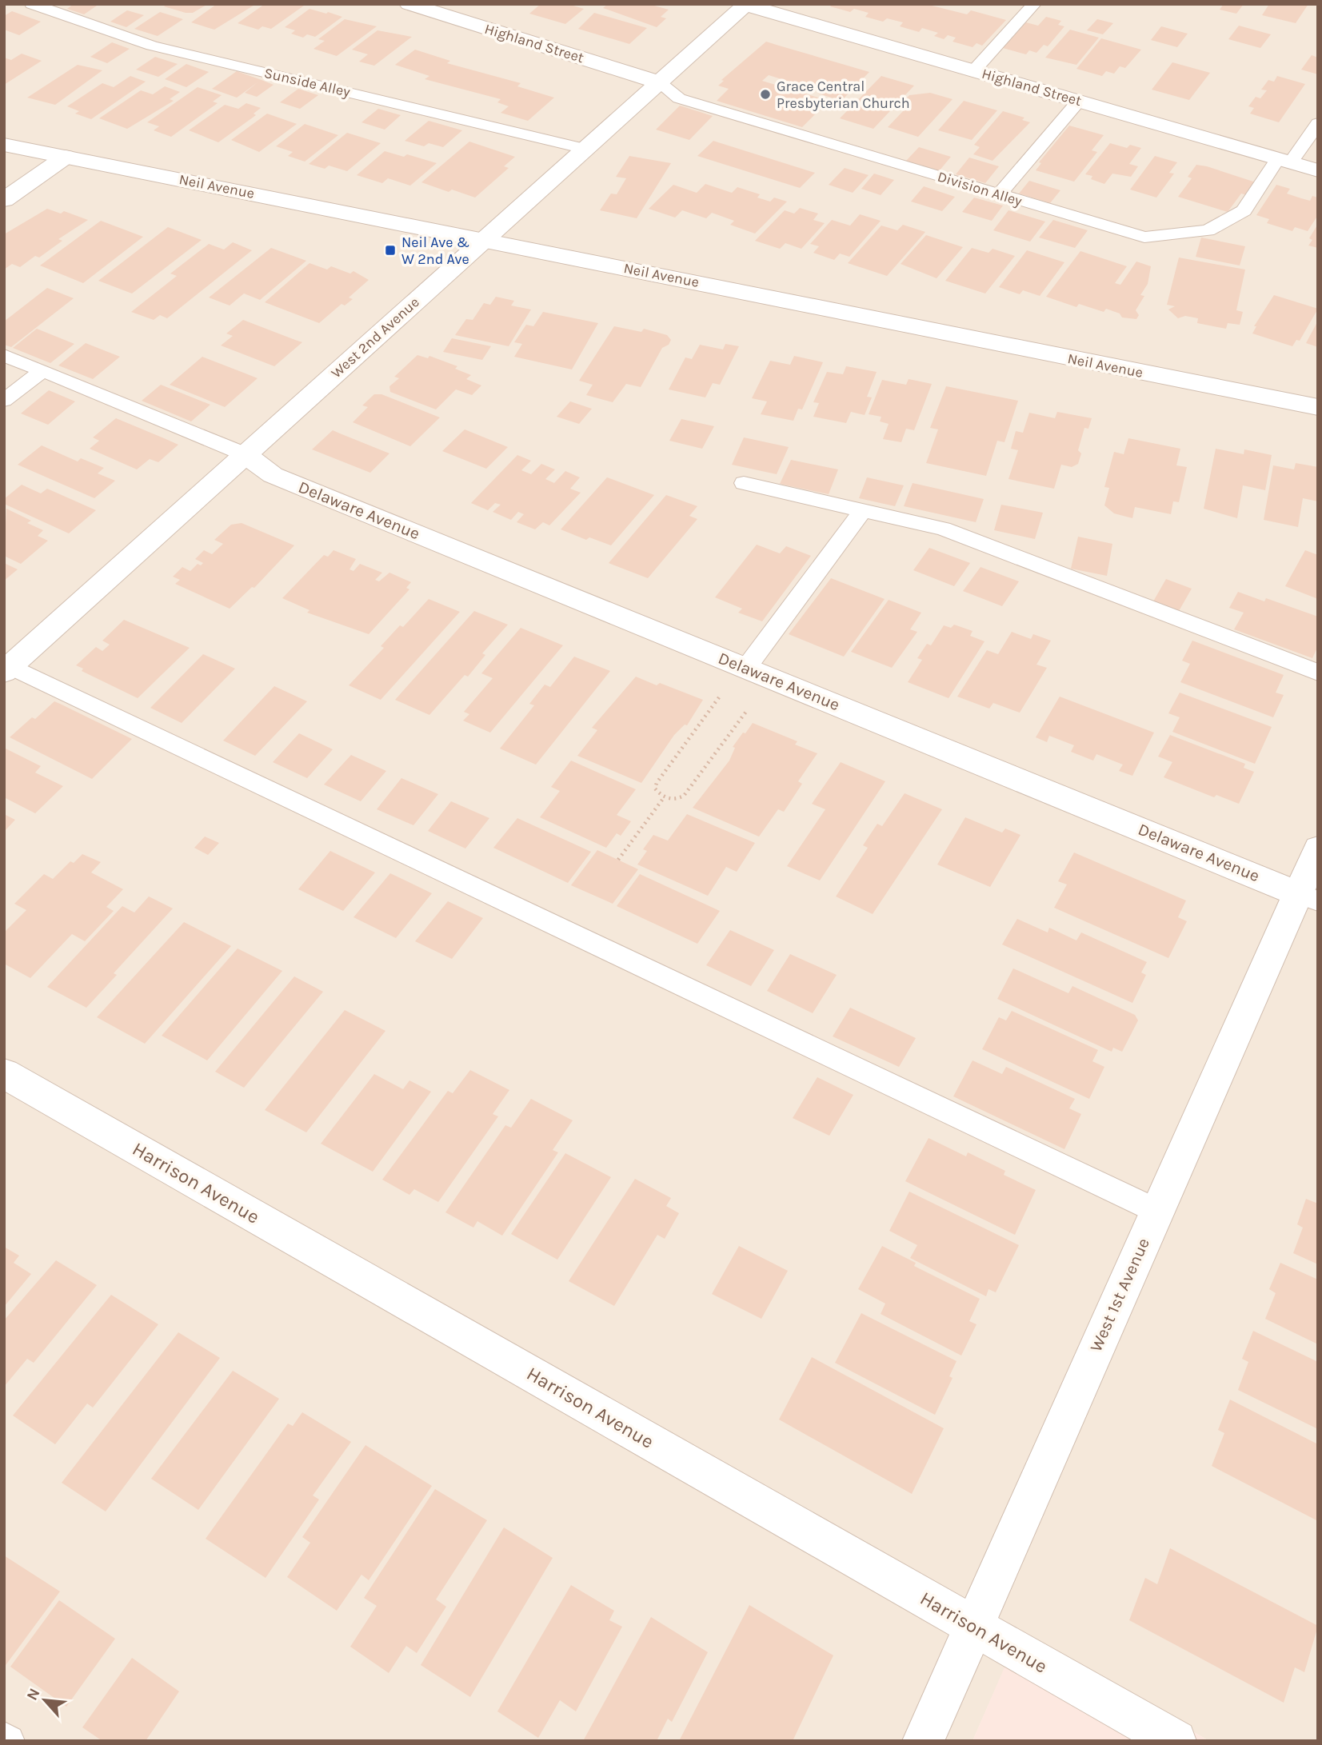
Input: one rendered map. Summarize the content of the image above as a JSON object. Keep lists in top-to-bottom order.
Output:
{
  "streets": {
    "street": [
      "Highland Street",
      "Neil Avenue",
      "West 2nd Avenue",
      "Delaware Avenue",
      "Harrison Avenue",
      "West 1st Avenue"
    ],
    "lane": ["Sunside Alley", "Division Alley"]
  },
  "crossings": [
    ["Highland Street", "Division Alley"],
    ["Highland Street", "West 2nd Avenue"],
    ["Sunside Alley", "West 2nd Avenue"],
    ["Neil Avenue", "West 2nd Avenue"],
    ["Division Alley", "West 2nd Avenue"],
    ["West 2nd Avenue", "Delaware Avenue"],
    ["Delaware Avenue", "West 1st Avenue"],
    ["Harrison Avenue", "West 1st Avenue"]
  ],
  "places": {
    "other": ["Grace Central Presbyterian Church"],
    "transit": ["Neil Ave & W 2nd Ave"]
  },
  "north": "top left"
}
